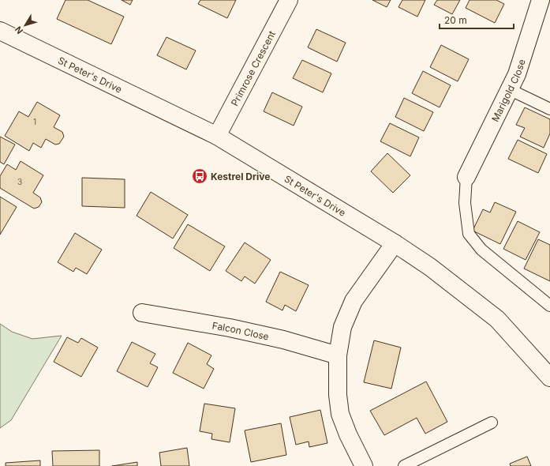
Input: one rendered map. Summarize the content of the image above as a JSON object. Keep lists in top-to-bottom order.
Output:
{
  "streets": {
    "street": [
      "Primrose Crescent",
      "St Peter's Drive",
      "Marigold Close",
      "Falcon Close"
    ]
  },
  "crossings": [
    ["Primrose Crescent", "St Peter's Drive"]
  ],
  "places": {
    "bus stop": ["Kestrel Drive"]
  },
  "house_numbers": ["1", "3"],
  "scale_bar": "20 m",
  "north": "bottom left"
}
